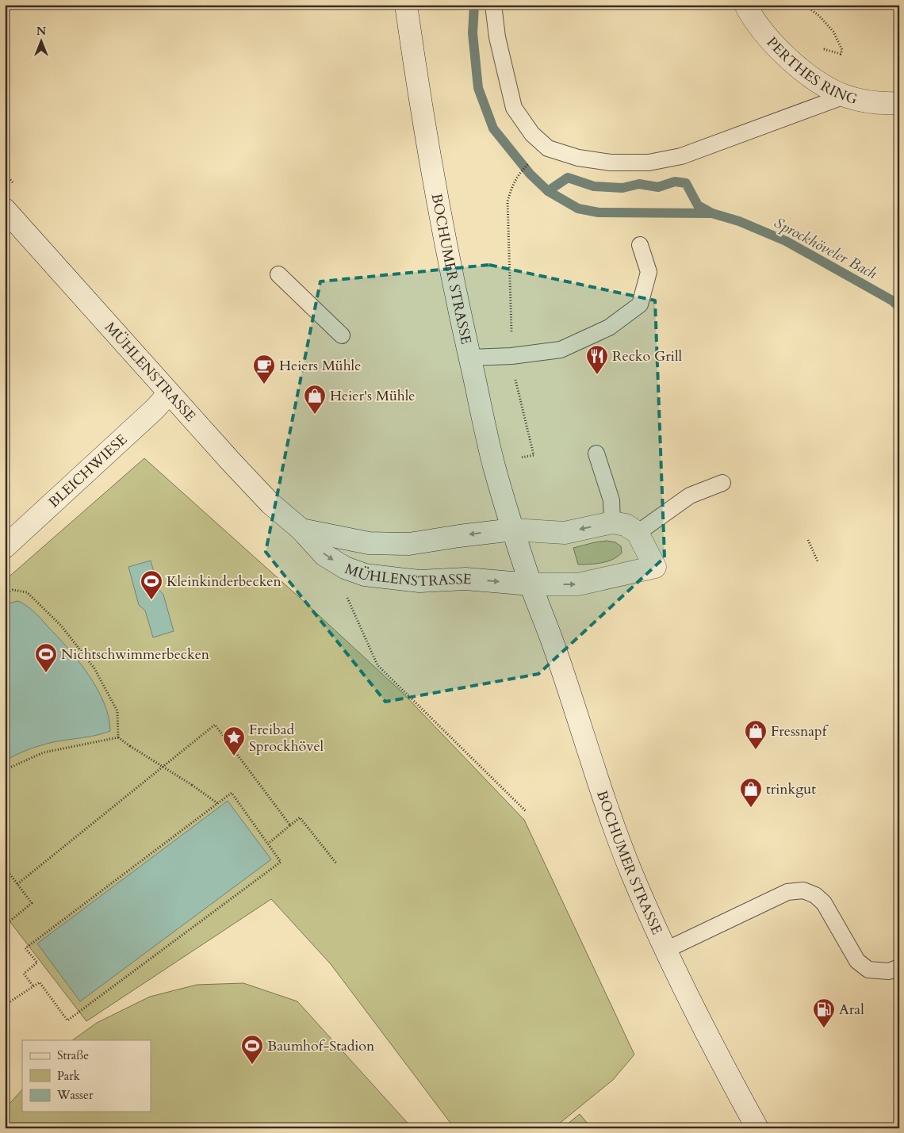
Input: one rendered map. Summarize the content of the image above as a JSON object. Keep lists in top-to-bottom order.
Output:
{
  "streets": {
    "main road": [
      "PERTHES RING",
      "BOCHUMER STRASSE",
      "MÜHLENSTRASSE",
      "BLEICHWIESE"
    ]
  },
  "crossings": [
    ["BOCHUMER STRASSE", "MÜHLENSTRASSE"],
    ["MÜHLENSTRASSE", "BLEICHWIESE"]
  ],
  "water": ["Sprockhöveler Bach"],
  "places": {
    "restaurant": ["Recko Grill"],
    "cafe": ["Heiers Mühle"],
    "shop": ["Heier's Mühle", "Fressnapf", "trinkgut"],
    "sports": ["Kleinkinderbecken", "Nichtschwimmerbecken", "Baumhof-Stadion"],
    "place": ["Freibad Sprockhövel"],
    "fuel station": ["Aral"]
  },
  "legend": ["Straße", "Park", "Wasser"],
  "north": "top"
}
